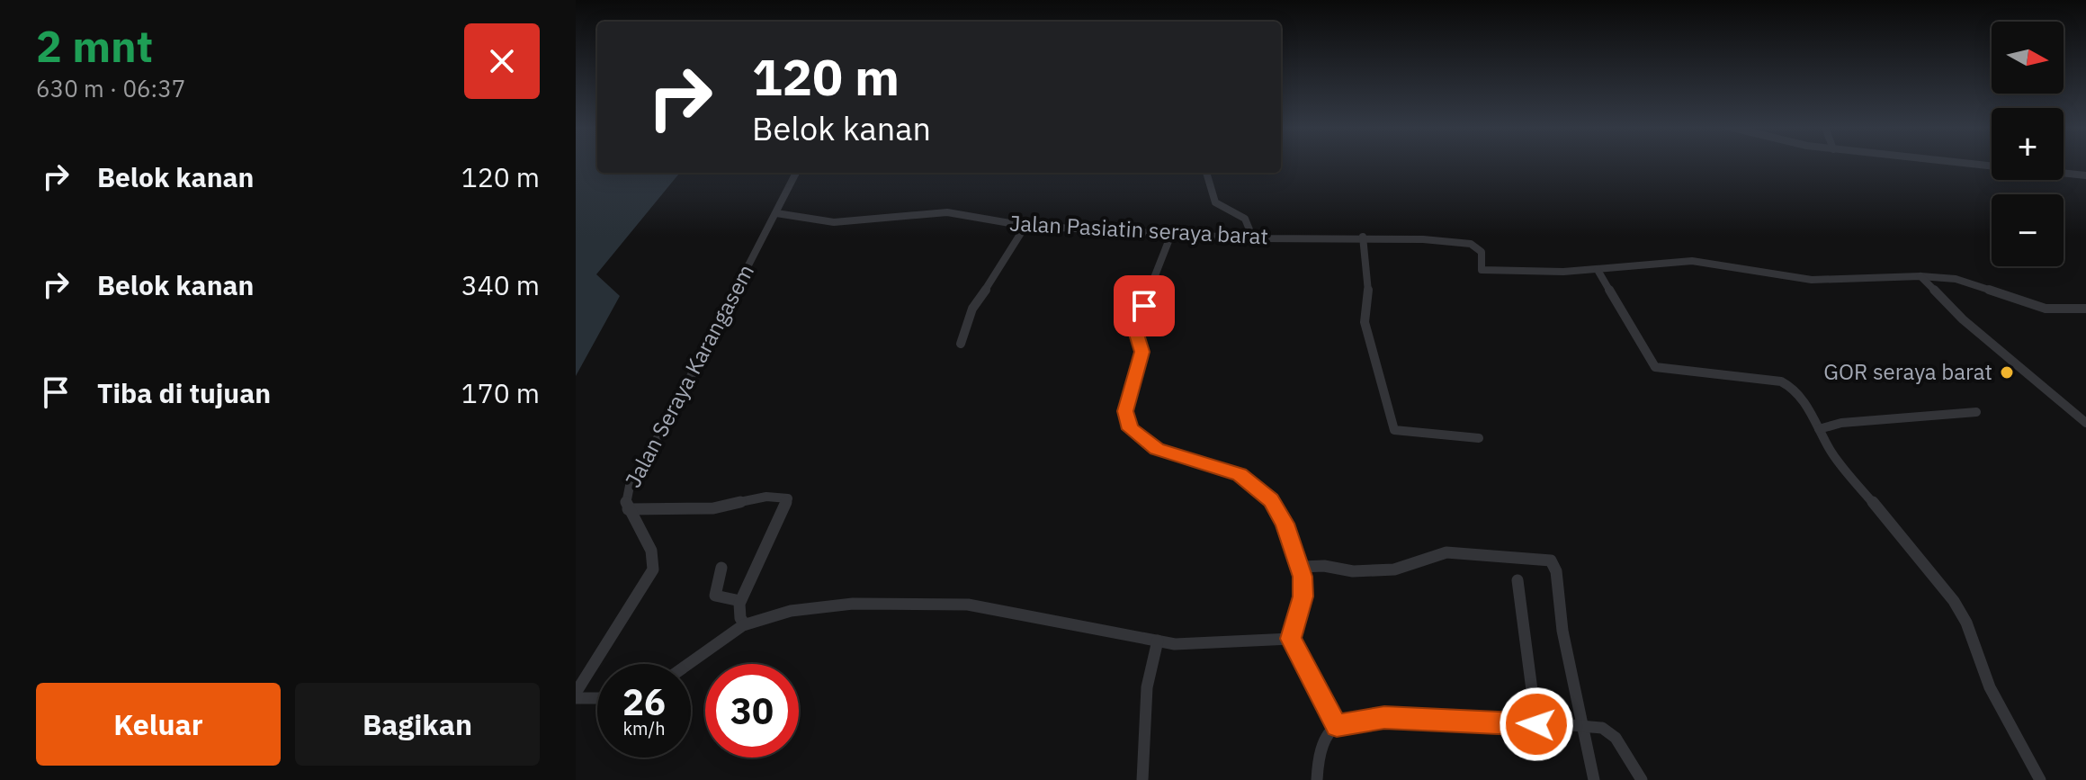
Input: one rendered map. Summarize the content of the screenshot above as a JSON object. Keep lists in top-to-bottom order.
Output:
{
  "streets": {
    "street": ["Jalan Pasiatin seraya barat", "Jalan Seraya Karangasem"]
  },
  "crossings": [
    ["Jalan Pasiatin seraya barat", "Jalan Seraya Karangasem"]
  ],
  "places": ["GOR seraya barat"],
  "north": "right",
  "page": {
    "heading": ["2 mnt", "630 m · 06:37"],
    "map_buttons": ["+", "−"],
    "turn": ["120 m", "Belok kanan"],
    "list": [
      {
        "name": "Belok kanan",
        "value": "120 m"
      },
      {
        "name": "Belok kanan",
        "value": "340 m"
      },
      {
        "name": "Tiba di tujuan",
        "value": "170 m"
      }
    ],
    "speed": "26 km/h",
    "limit": "30",
    "buttons": ["Keluar", "Bagikan"]
  }
}
